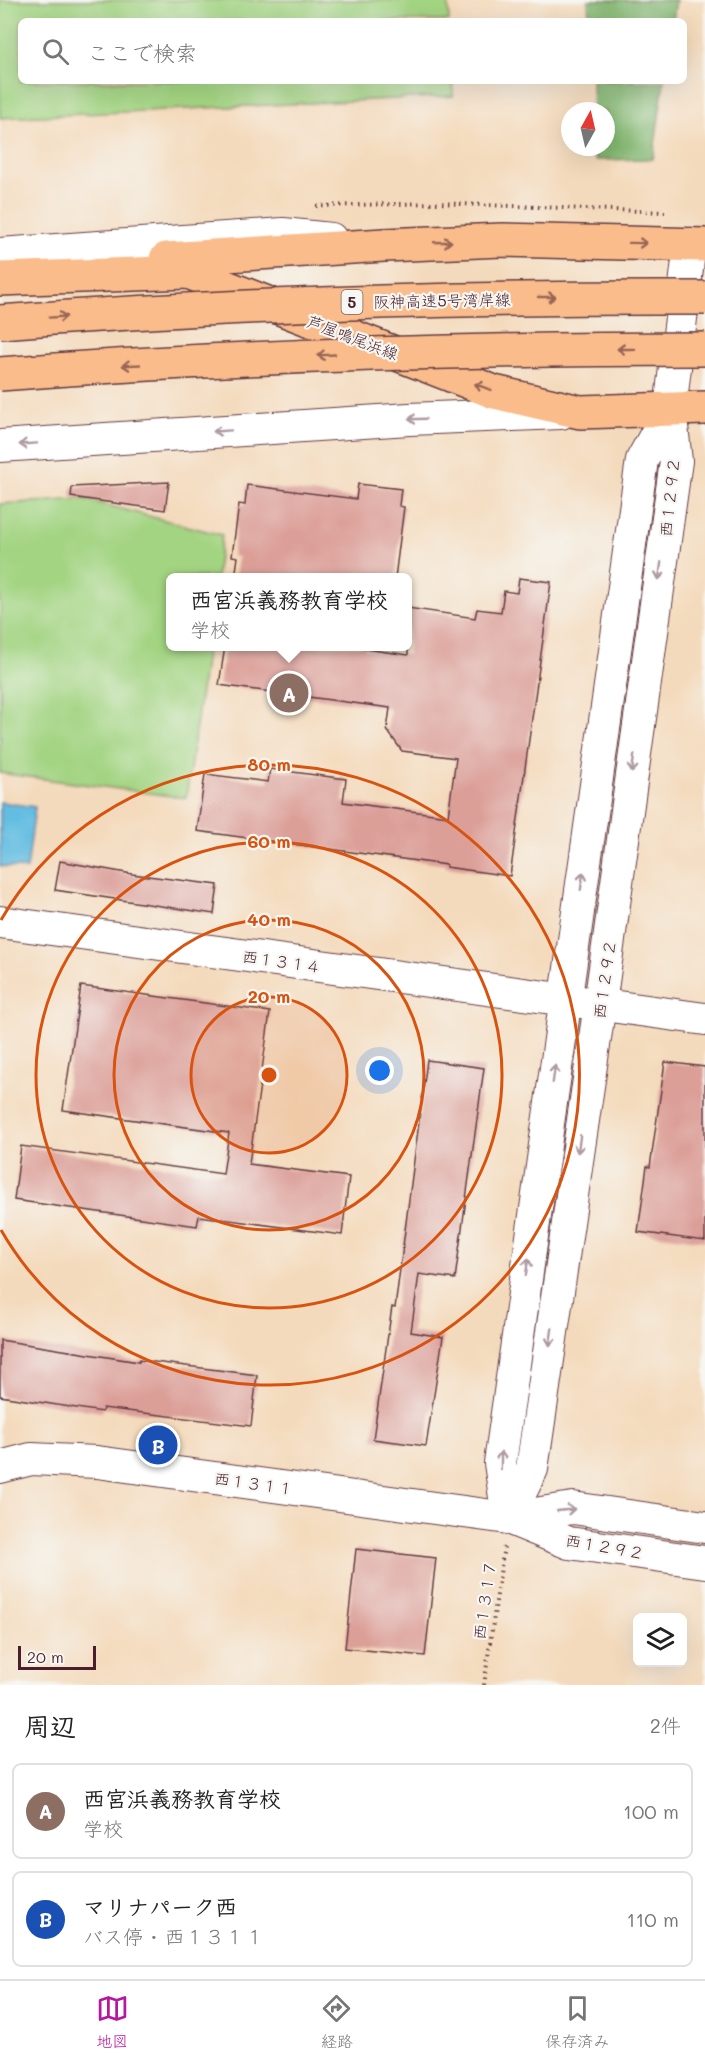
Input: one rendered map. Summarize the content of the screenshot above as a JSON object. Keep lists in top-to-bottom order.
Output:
{
  "streets": {
    "main road": ["阪神高速5号湾岸線", "5", "芦屋鳴尾浜線"],
    "street": ["西１２９２", "西１３１４", "西１３１１"],
    "path": ["西１３１７"]
  },
  "crossings": [
    ["芦屋鳴尾浜線", "西１２９２"],
    ["西１２９２", "西１３１４"],
    ["西１２９２", "西１３１１"],
    ["西１２９２", "西１３１７"],
    ["西１３１１", "西１３１７"]
  ],
  "scale_bar": "20 m",
  "north": "top",
  "page": {
    "search": "ここで検索",
    "popup": ["西宮浜義務教育学校", "学校"],
    "pins": ["A", "B"],
    "scale": "20 m",
    "heading": ["周辺", "2件"],
    "list": [
      {
        "mark": "A",
        "name": "西宮浜義務教育学校",
        "note": "学校",
        "value": "100 m"
      },
      {
        "mark": "B",
        "name": "マリナパーク西",
        "note": "バス停 · 西１３１１",
        "value": "110 m"
      }
    ],
    "nav": ["地図", "経路", "保存済み"]
  },
  "rings": [
    "80 m",
    "60 m",
    "40 m",
    "20 m"
  ]
}
